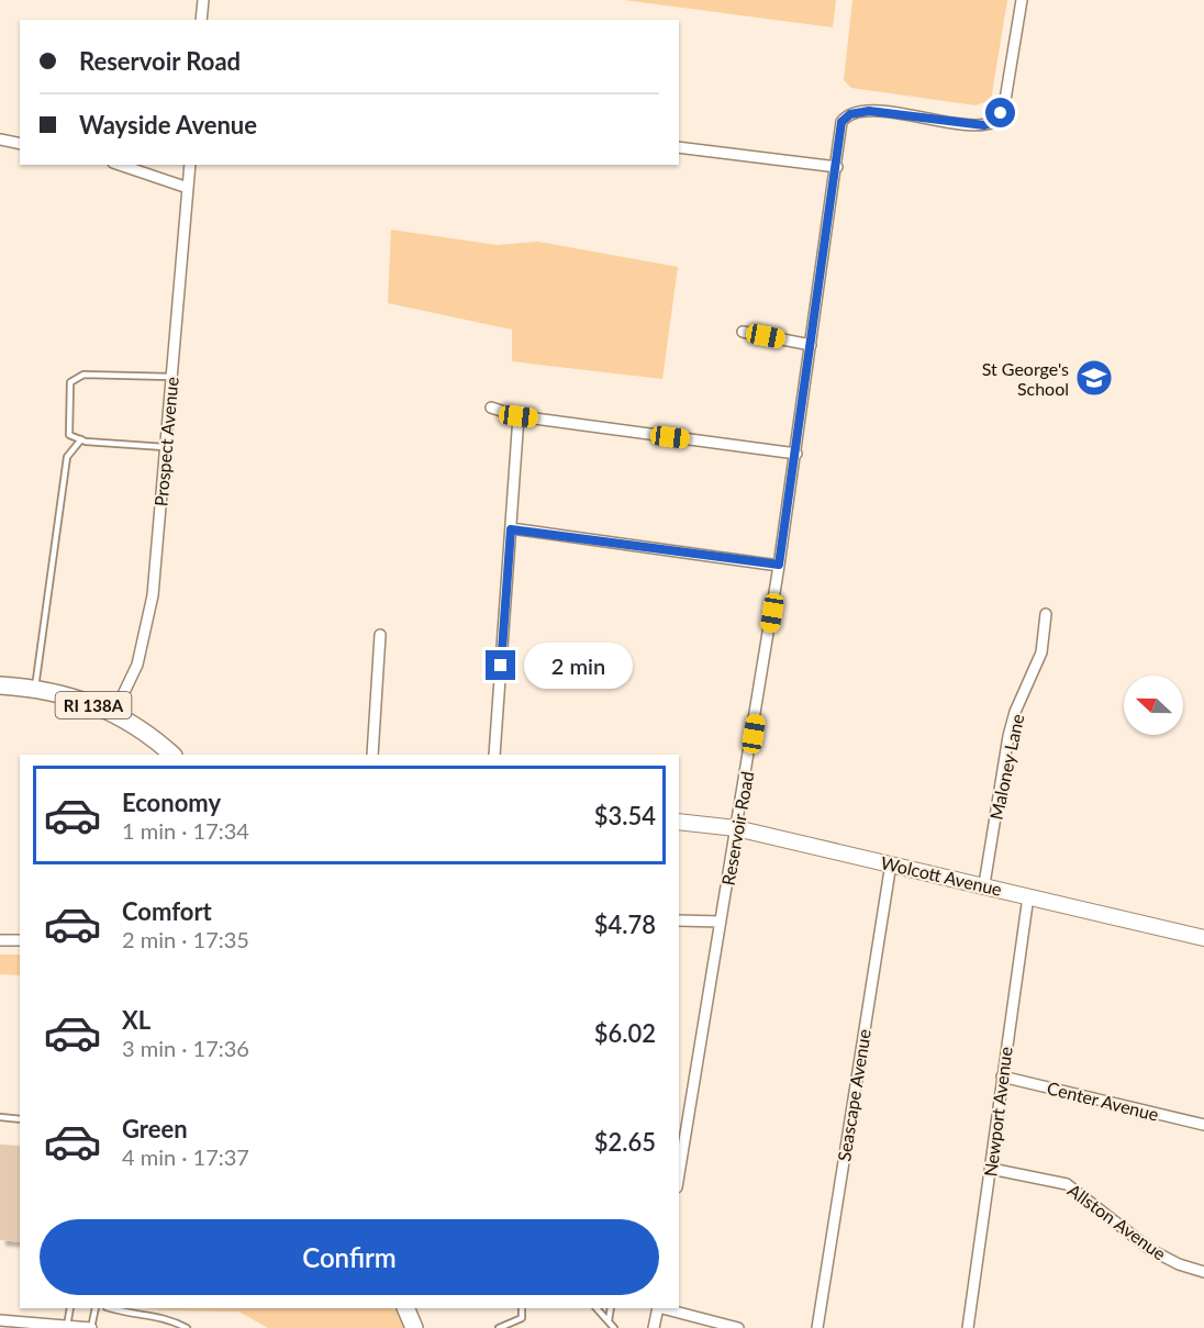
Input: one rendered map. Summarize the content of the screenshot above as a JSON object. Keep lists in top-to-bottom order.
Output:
{
  "streets": {
    "main road": ["RI 138A"],
    "street": [
      "Prospect Avenue",
      "Maloney Lane",
      "Reservoir Road",
      "Wolcott Avenue",
      "Seascape Avenue",
      "Center Avenue",
      "Newport Avenue",
      "Allston Avenue"
    ]
  },
  "crossings": [
    ["Prospect Avenue", "RI 138A"],
    ["Maloney Lane", "Wolcott Avenue"],
    ["Reservoir Road", "Wolcott Avenue"],
    ["Wolcott Avenue", "Seascape Avenue"],
    ["Wolcott Avenue", "Newport Avenue"],
    ["Center Avenue", "Newport Avenue"],
    ["Newport Avenue", "Allston Avenue"]
  ],
  "places": {
    "school or university": ["St George's School"]
  },
  "north": "left",
  "page": {
    "banner": ["Reservoir Road", "Wayside Avenue"],
    "bubble": "2 min",
    "list": [
      {
        "name": "Economy",
        "note": "1 min · 17:34",
        "value": "$3.54"
      },
      {
        "name": "Comfort",
        "note": "2 min · 17:35",
        "value": "$4.78"
      },
      {
        "name": "XL",
        "note": "3 min · 17:36",
        "value": "$6.02"
      },
      {
        "name": "Green",
        "note": "4 min · 17:37",
        "value": "$2.65"
      }
    ],
    "buttons": "Confirm"
  }
}
